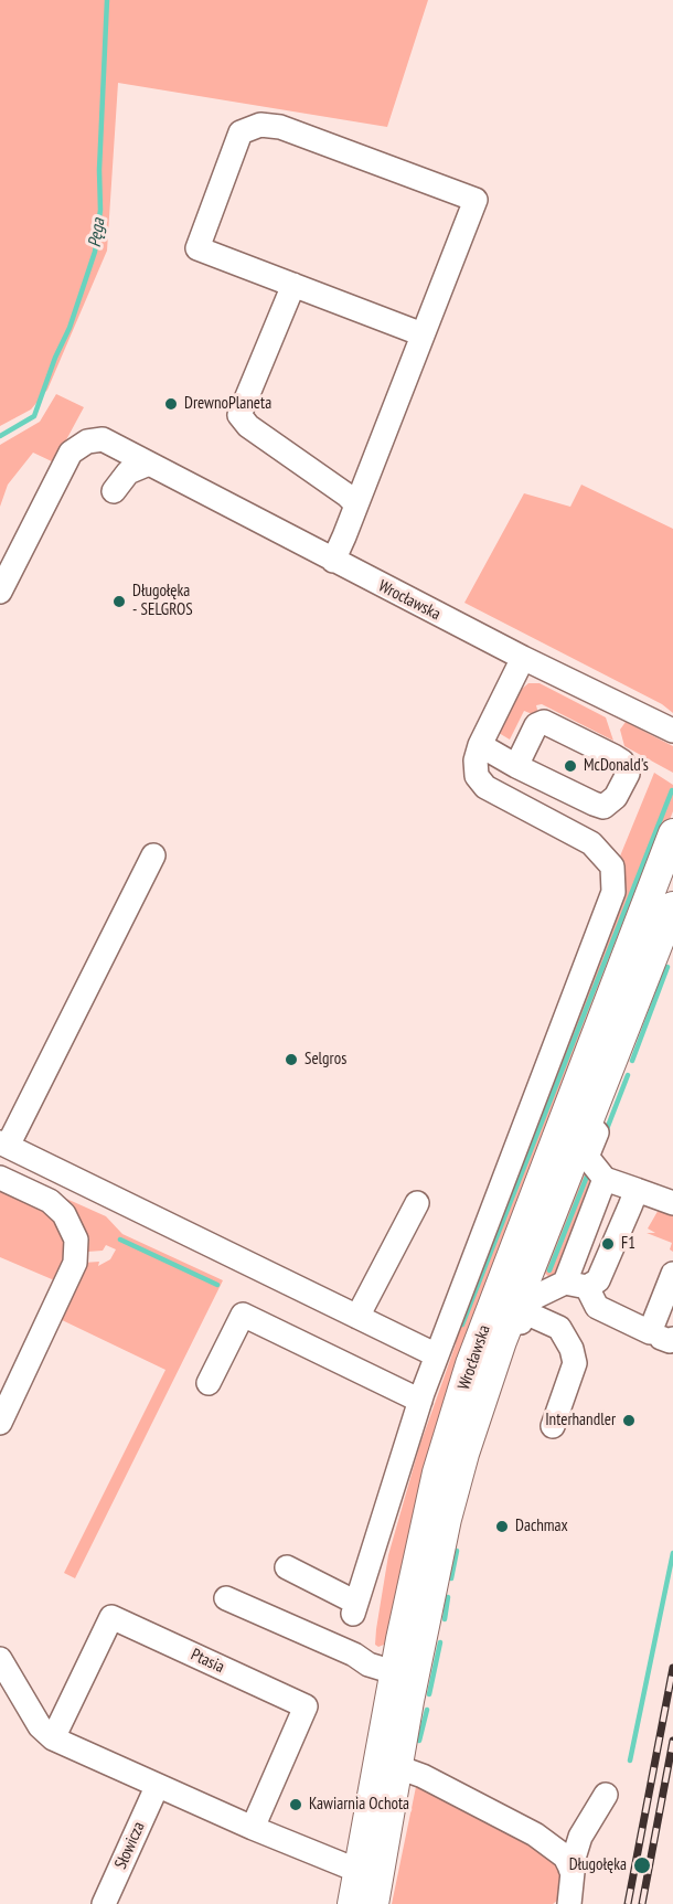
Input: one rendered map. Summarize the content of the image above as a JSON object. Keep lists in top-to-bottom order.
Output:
{
  "streets": {
    "main road": ["Wrocławska"],
    "street": ["Ptasia", "Słowicza"]
  },
  "water": ["Pęga"],
  "places": [
    "DrewnoPlaneta",
    "Długołęka - SELGROS",
    "McDonald's",
    "Selgros",
    "F1",
    "Interhandler",
    "Dachmax",
    "Kawiarnia Ochota",
    "Długołęka"
  ]
}
